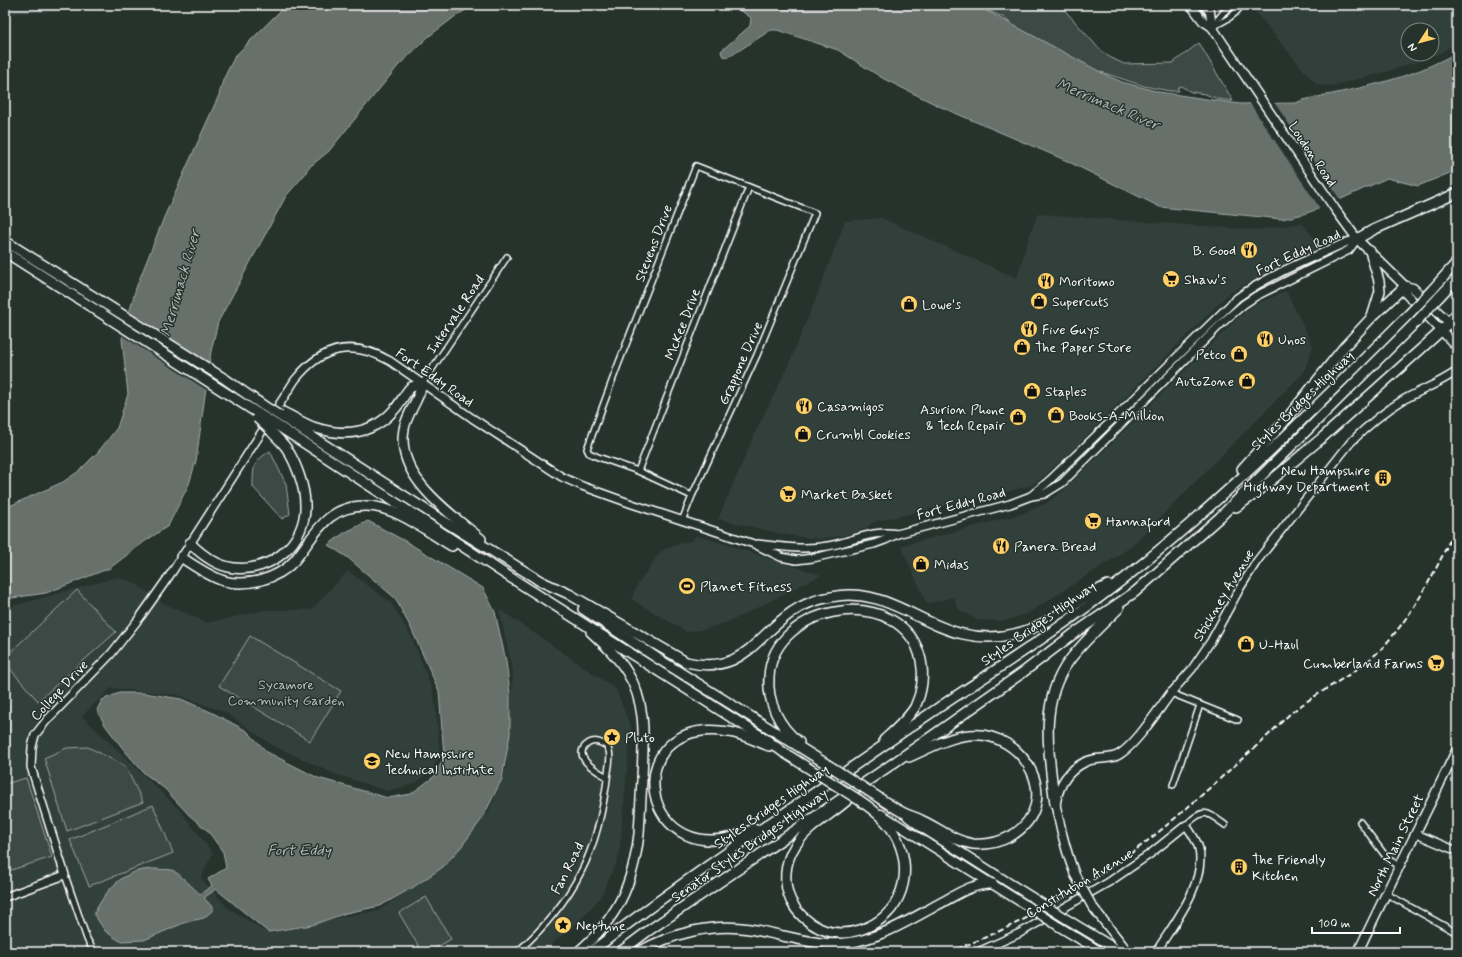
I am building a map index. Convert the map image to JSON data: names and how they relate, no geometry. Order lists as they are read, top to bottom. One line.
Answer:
{"streets":{"highway":["Styles Bridges Highway","Senator Styles Bridges Highway"],"main road":["Loudon Road","North Main Street"],"street":["Stevens Drive","Fort Eddy Road","Intervale Road","McKee Drive","Grappone Drive","Stickney Avenue","College Drive","Fan Road","Constitution Avenue"]},"crossings":[["Loudon Road","Fort Eddy Road"],["Stevens Drive","McKee Drive"],["Stevens Drive","Grappone Drive"],["Fort Eddy Road","Intervale Road"],["Fort Eddy Road","Grappone Drive"],["Fort Eddy Road","College Drive"],["Styles Bridges Highway","Senator Styles Bridges Highway"]],"water":["Merrimack River","Fort Eddy"],"parks":["Sycamore Community Garden"],"places":{"restaurant":["B. Good","Moritomo","Five Guys","Unos","Casamigos","Panera Bread"],"supermarket":["Shaw's","Market Basket","Hannaford","Cumberland Farms"],"shop":["Supercuts","Lowe's","The Paper Store","Petco","AutoZone","Staples","Books-A-Million","Asurion Phone & Tech Repair","Crumbl Cookies","Midas","U-Haul"],"building":["New Hampshire Highway Department","The Friendly Kitchen"],"sports":["Planet Fitness"],"place":["Pluto","Neptune"],"school or university":["New Hampshire Technical Institute"]},"scale_bar":"100 m","north":"bottom left"}
